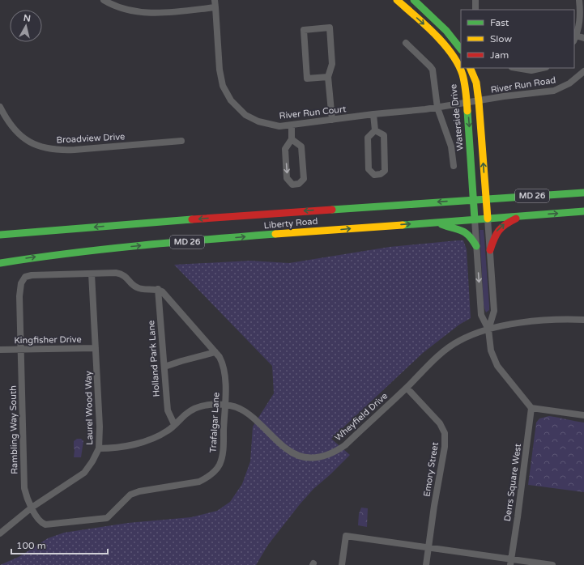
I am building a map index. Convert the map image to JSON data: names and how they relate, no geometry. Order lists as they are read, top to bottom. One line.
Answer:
{"streets":{"main road":["Waterside Drive","MD 26","Liberty Road"],"street":["River Run Road","River Run Court","Broadview Drive","Kingfisher Drive","Holland Park Lane","Laurel Wood Way","Wheyfield Drive","Trafalgar Lane","Rambling Way South","Emory Street","Derrs Square West"]},"crossings":[["River Run Road","River Run Court"],["River Run Road","Waterside Drive"],["River Run Court","Waterside Drive"],["Waterside Drive","Liberty Road"],["Kingfisher Drive","Laurel Wood Way"],["Kingfisher Drive","Rambling Way South"],["Holland Park Lane","Wheyfield Drive"],["Holland Park Lane","Trafalgar Lane"],["Laurel Wood Way","Wheyfield Drive"],["Laurel Wood Way","Trafalgar Lane"],["Laurel Wood Way","Rambling Way South"],["Wheyfield Drive","Trafalgar Lane"],["Wheyfield Drive","Emory Street"],["Trafalgar Lane","Rambling Way South"]],"legend":["Fast","Slow","Jam"],"scale_bar":"100 m","north":"top"}
